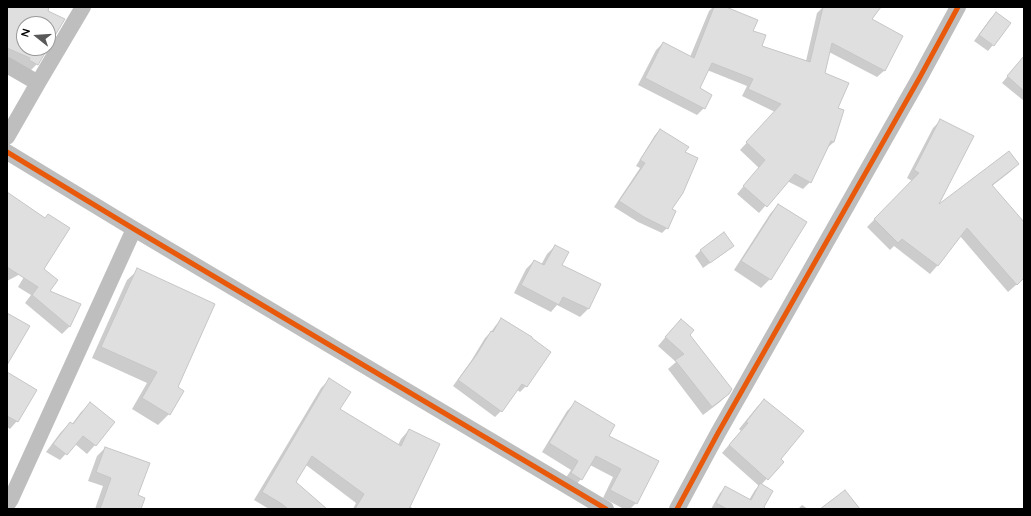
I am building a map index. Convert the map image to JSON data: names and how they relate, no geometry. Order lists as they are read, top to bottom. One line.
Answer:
{"north":"left"}
